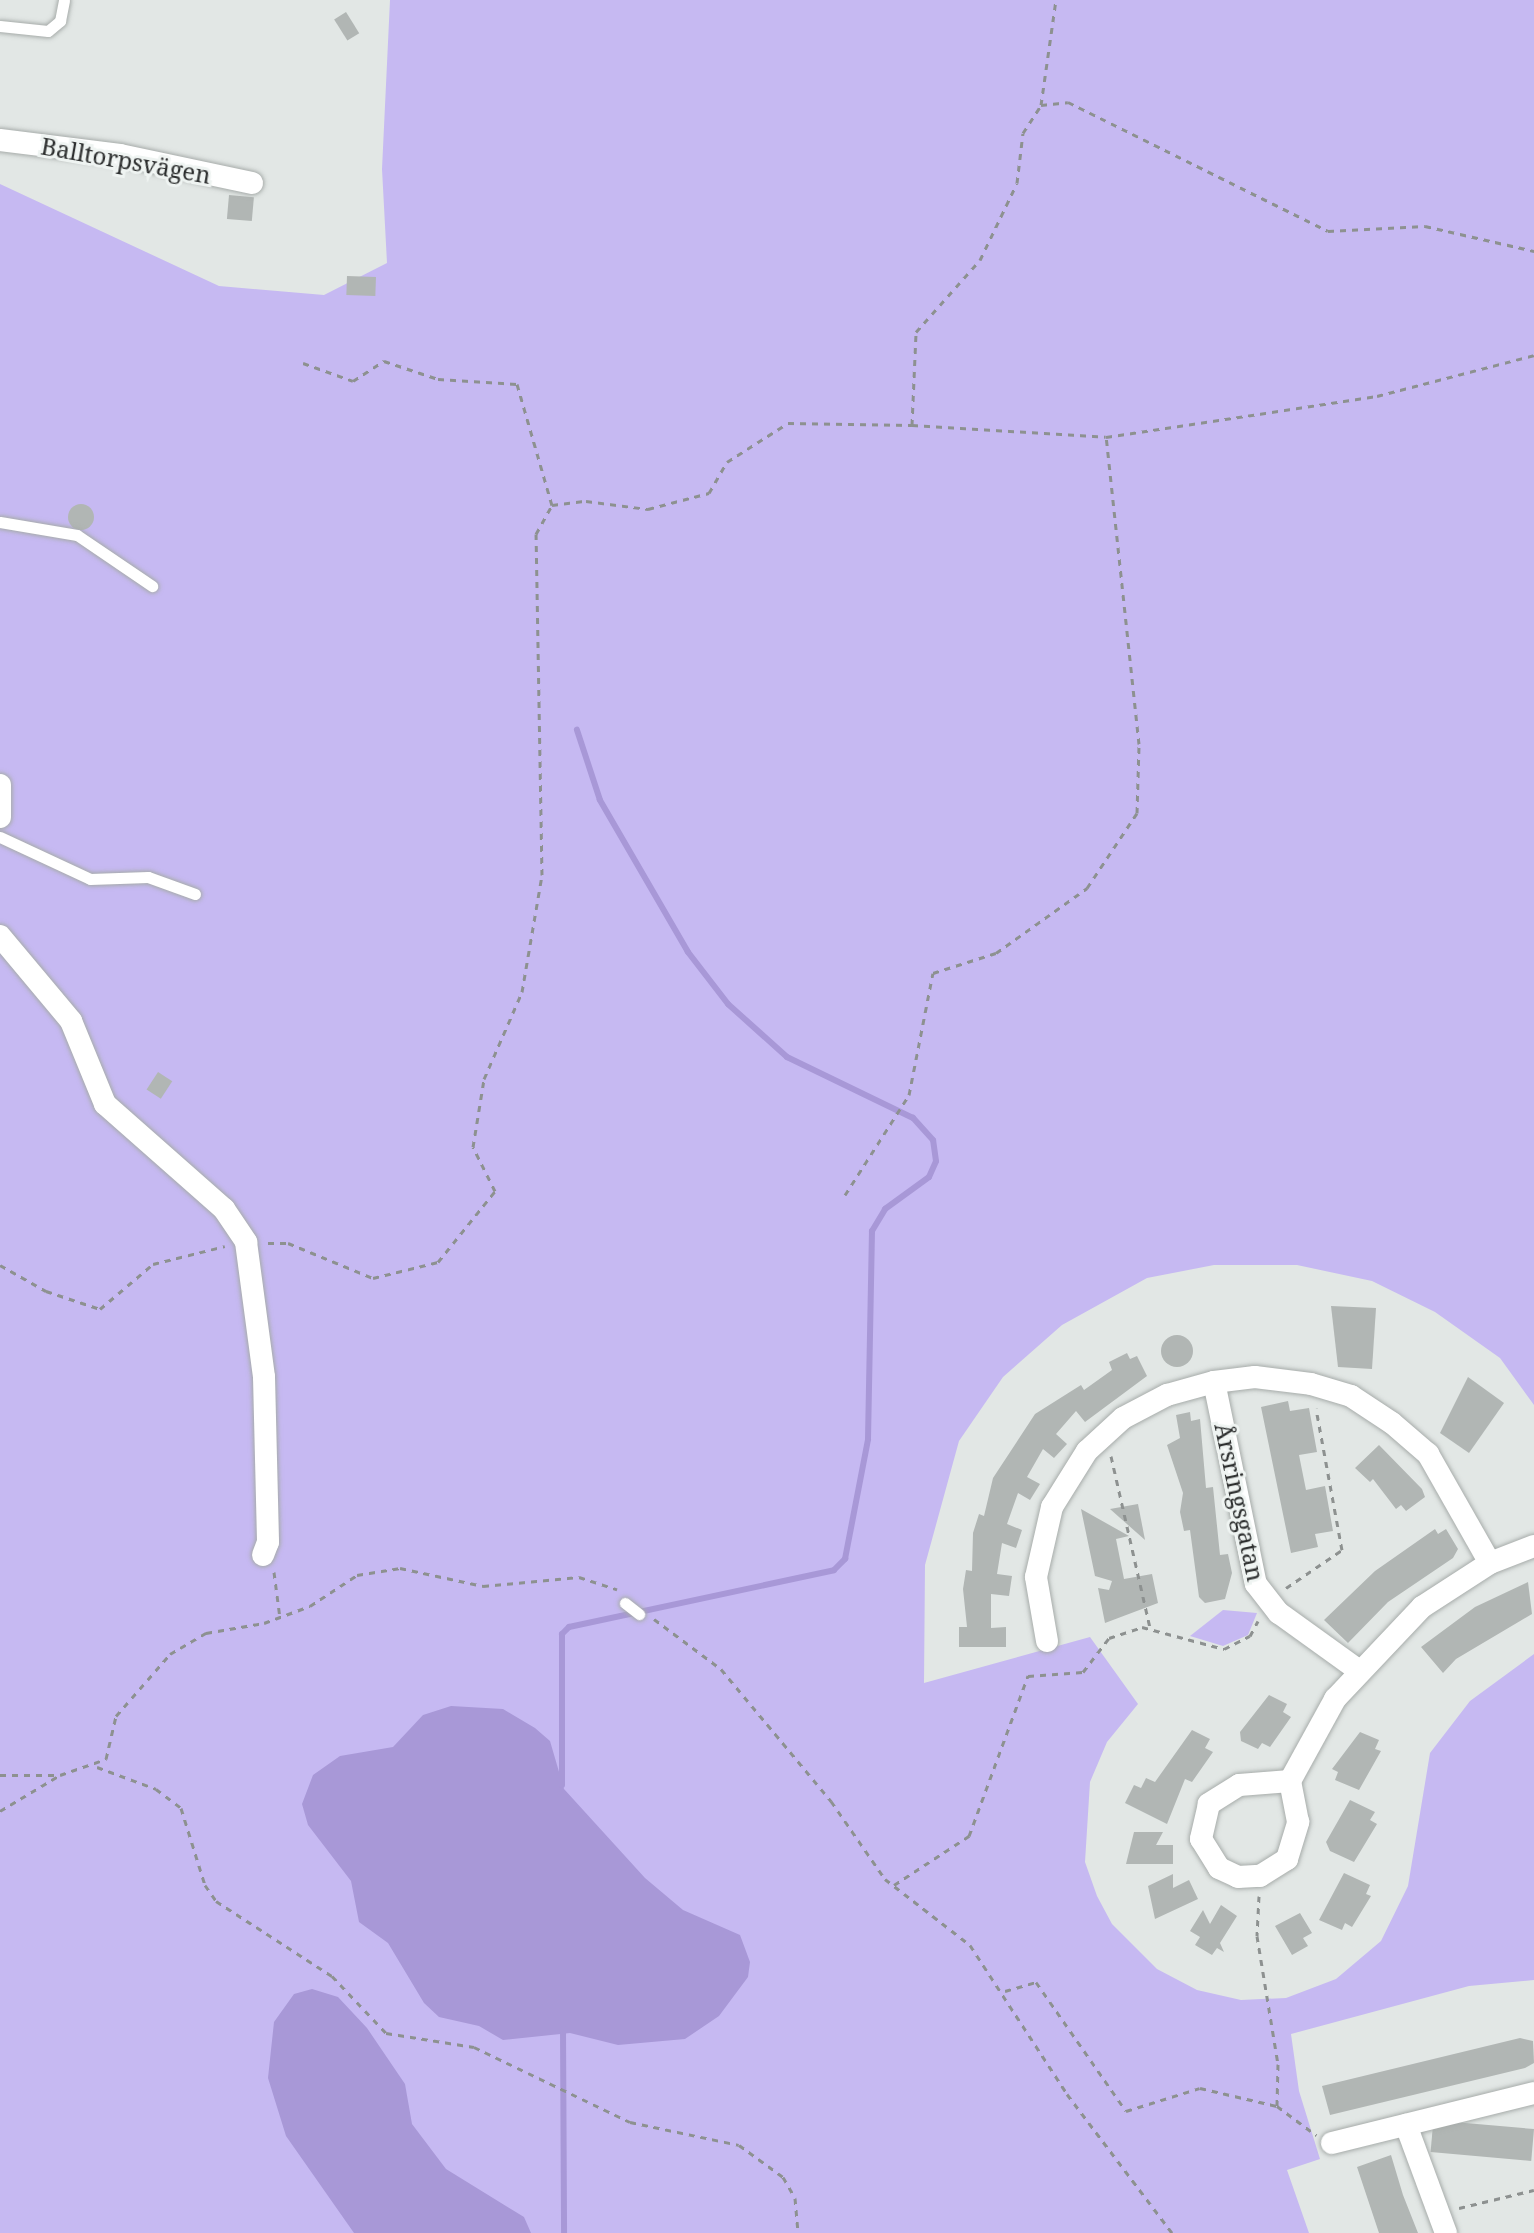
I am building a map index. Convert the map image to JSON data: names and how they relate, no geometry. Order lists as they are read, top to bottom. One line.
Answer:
{"streets":{"street":["Balltorpsvägen","Årsringsgatan"]}}
